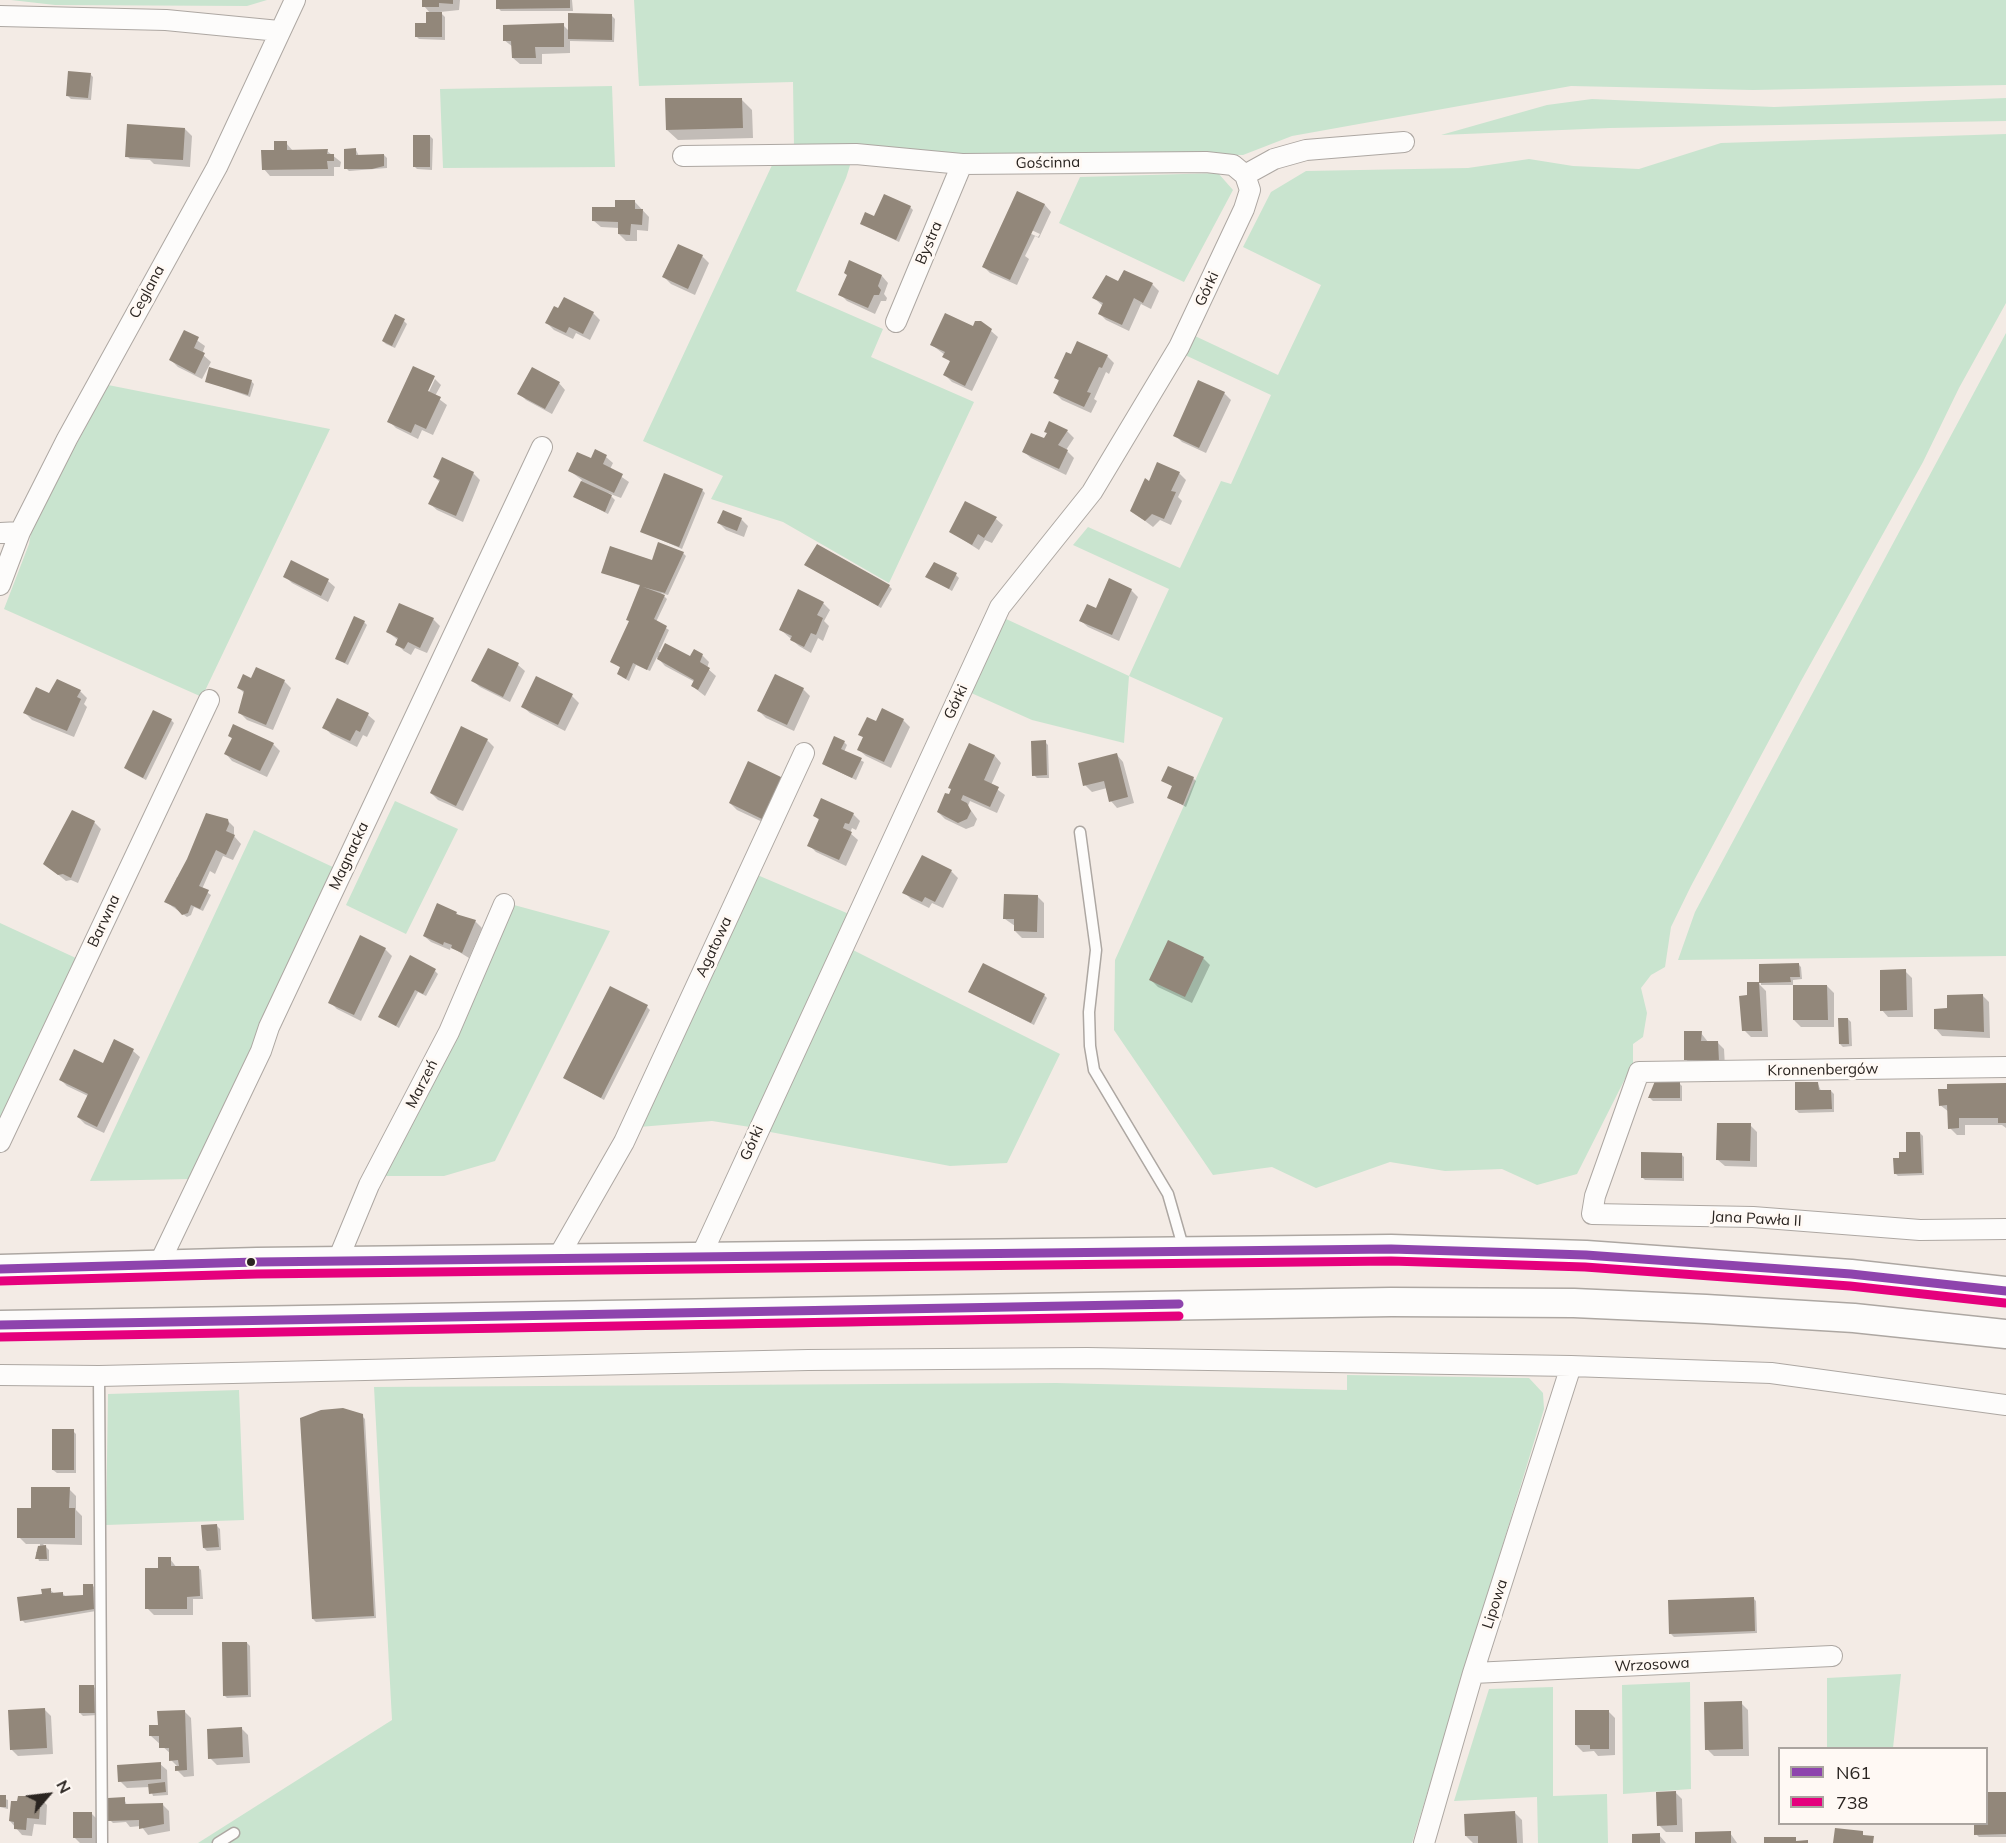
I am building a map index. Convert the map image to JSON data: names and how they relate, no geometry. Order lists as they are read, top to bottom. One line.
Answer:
{"streets":{"street":["Gościnna","Bystra","Górki","Ceglana","Magnacka","Barwna","Agatowa","Kronnenbergów","Marzeń","Jana Pawła II","Lipowa","Wrzosowa"]},"crossings":[["Gościnna","Bystra"],["Gościnna","Górki"],["Kronnenbergów","Jana Pawła II"],["Lipowa","Wrzosowa"]],"lines":["transit line N61","transit line 738"],"legend":["N61","738"],"north":"top right"}
